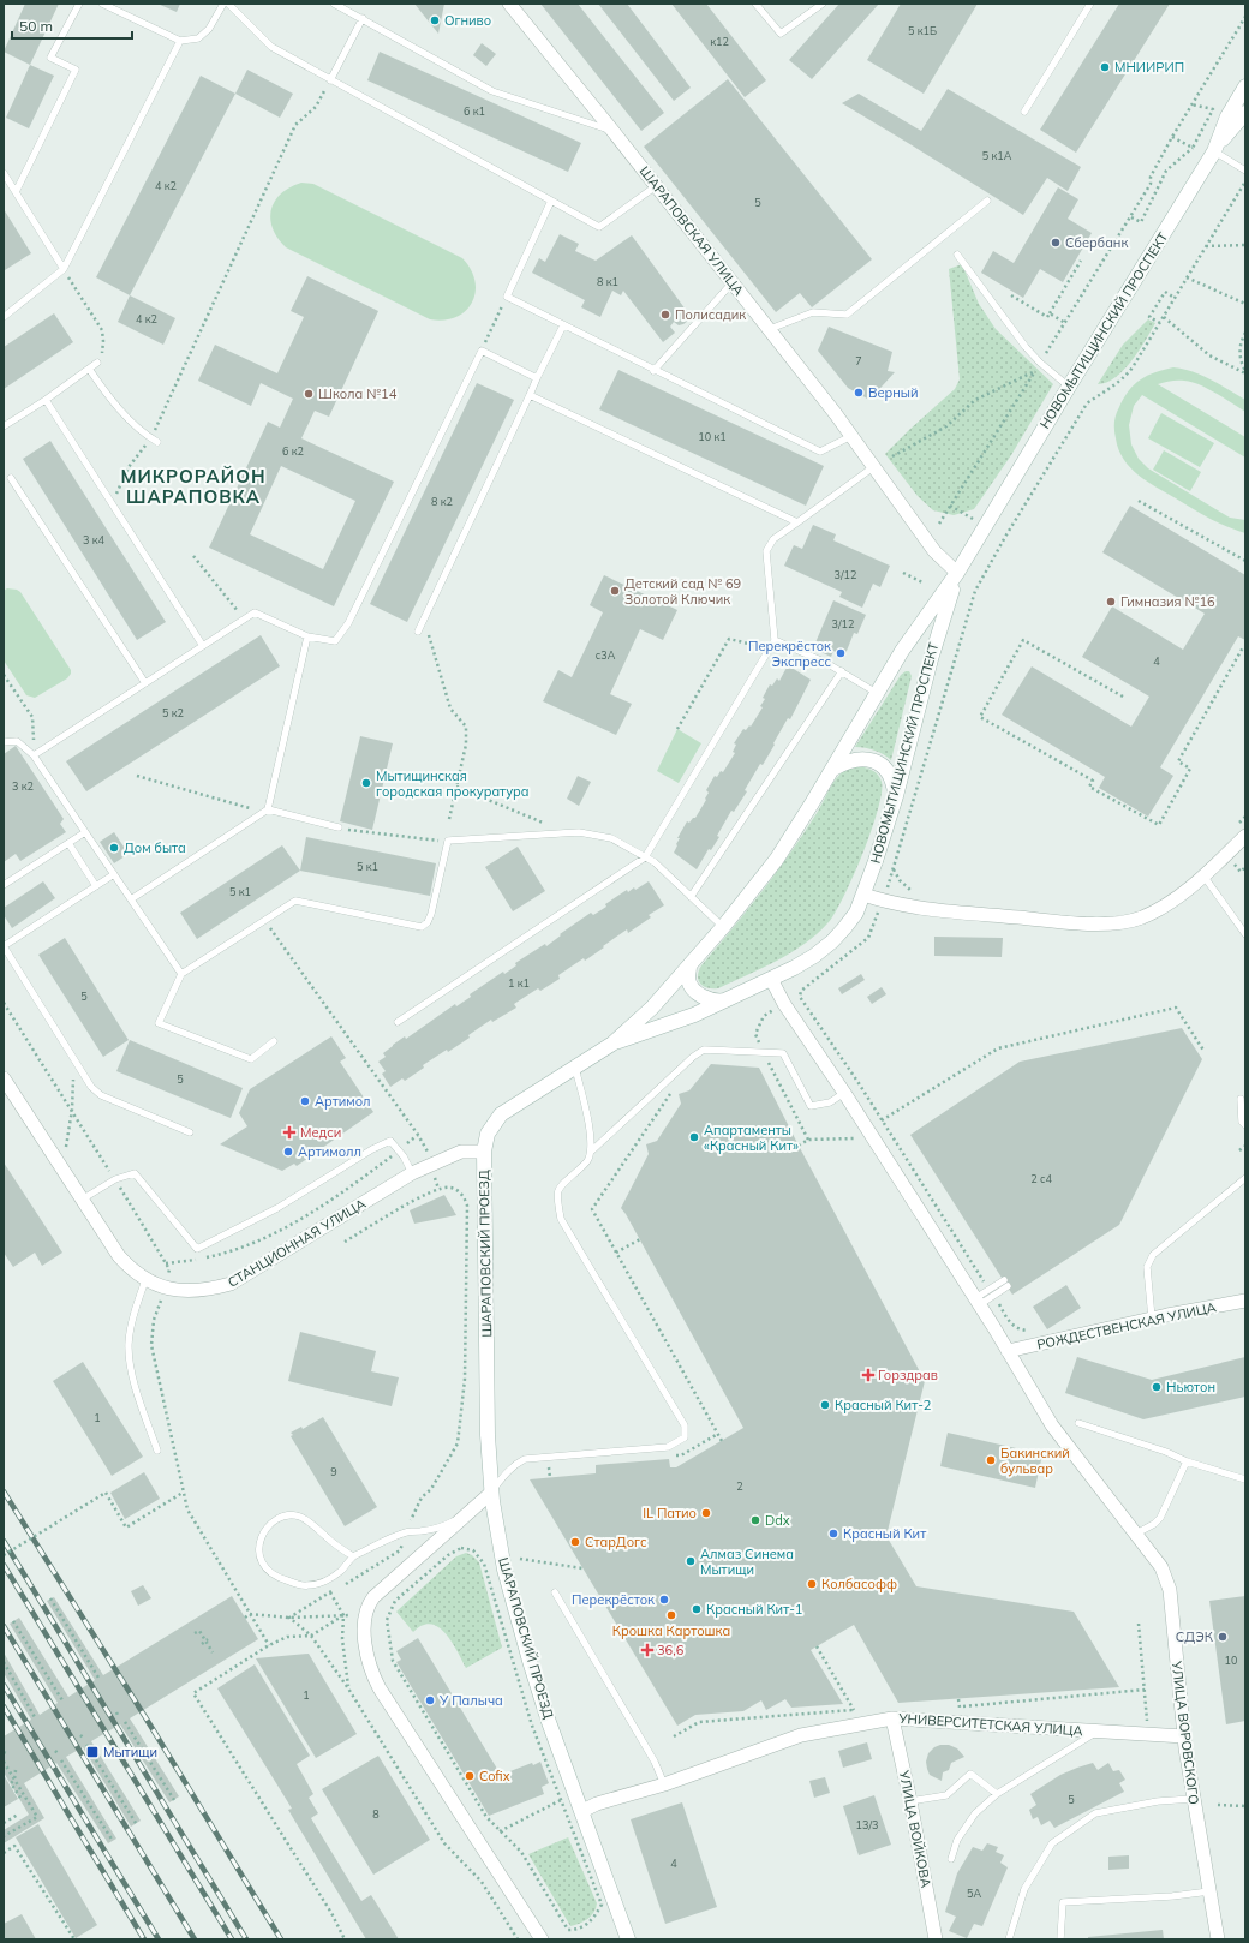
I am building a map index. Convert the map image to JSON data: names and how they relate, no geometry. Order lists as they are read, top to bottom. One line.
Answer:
{"streets":{"main road":["НОВОМЫТИЩИНСКИЙ ПРОСПЕКТ","ШАРАПОВСКИЙ ПРОЕЗД"],"street":["ШАРАПОВСКАЯ УЛИЦА","СТАНЦИОННАЯ УЛИЦА","РОЖДЕСТВЕНСКАЯ УЛИЦА","УНИВЕРСИТЕТСКАЯ УЛИЦА","УЛИЦА ВОРОВСКОГО","УЛИЦА ВОЙКОВА"]},"crossings":[["ШАРАПОВСКАЯ УЛИЦА","НОВОМЫТИЩИНСКИЙ ПРОСПЕКТ"],["НОВОМЫТИЩИНСКИЙ ПРОСПЕКТ","СТАНЦИОННАЯ УЛИЦА"],["НОВОМЫТИЩИНСКИЙ ПРОСПЕКТ","ШАРАПОВСКИЙ ПРОЕЗД"],["НОВОМЫТИЩИНСКИЙ ПРОСПЕКТ","УЛИЦА ВОРОВСКОГО"],["СТАНЦИОННАЯ УЛИЦА","ШАРАПОВСКИЙ ПРОЕЗД"],["ШАРАПОВСКИЙ ПРОЕЗД","УНИВЕРСИТЕТСКАЯ УЛИЦА"],["РОЖДЕСТВЕНСКАЯ УЛИЦА","УЛИЦА ВОРОВСКОГО"],["УНИВЕРСИТЕТСКАЯ УЛИЦА","УЛИЦА ВОРОВСКОГО"],["УНИВЕРСИТЕТСКАЯ УЛИЦА","УЛИЦА ВОЙКОВА"]],"districts":["МИКРОРАЙОН ШАРАПОВКА"],"places":{"other":["Огниво","МНИИРИП","Сбербанк","Полисадик","Верный","Школа №14","Детский сад № 69 Золотой Ключик","Гимназия №16","Перекрёсток Экспресс","Мытищинская городская прокуратура","Дом быта","Артимол","Апартаменты «Красный Кит»","Артимолл","Ньютон","Красный Кит-2","Бакинский бульвар","IL Патио","Ddx","Красный Кит","СтарДогс","Алмаз Синема Мытищи","Колбасофф","Перекрёсток","Красный Кит-1","Крошка Картошка","СДЭК","У Палыча","Cofix"],"health":["Медси","Горздрав","36,6"],"transit":["Мытищи"]},"house_numbers":["5 к1Б","к12","6 к1","5 к1А","4 к2","5","8 к1","4 к2","7","10 к1","6 к2","8 к2","3 к4","3/12","3/12","с3А","4","5 к2","3 к2","5 к1","5 к1","1 к1","5","5","2 с4","1","9","2","10","1","5","8","13/3","4","5А"],"scale_bar":"50 m"}
